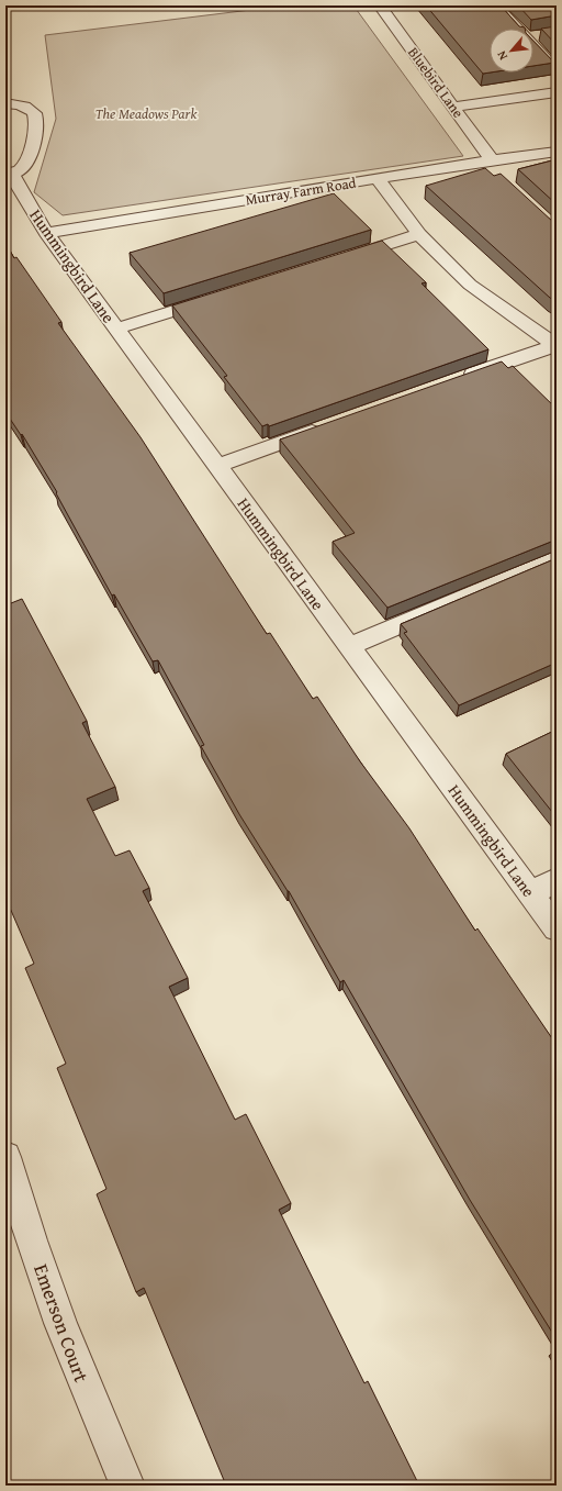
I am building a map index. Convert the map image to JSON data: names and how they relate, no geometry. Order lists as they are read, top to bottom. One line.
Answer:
{"streets":{"street":["Bluebird Lane","Murray Farm Road","Hummingbird Lane","Emerson Court"]},"crossings":[["Bluebird Lane","Murray Farm Road"],["Murray Farm Road","Hummingbird Lane"]],"parks":["The Meadows Park"],"north":"bottom left"}
